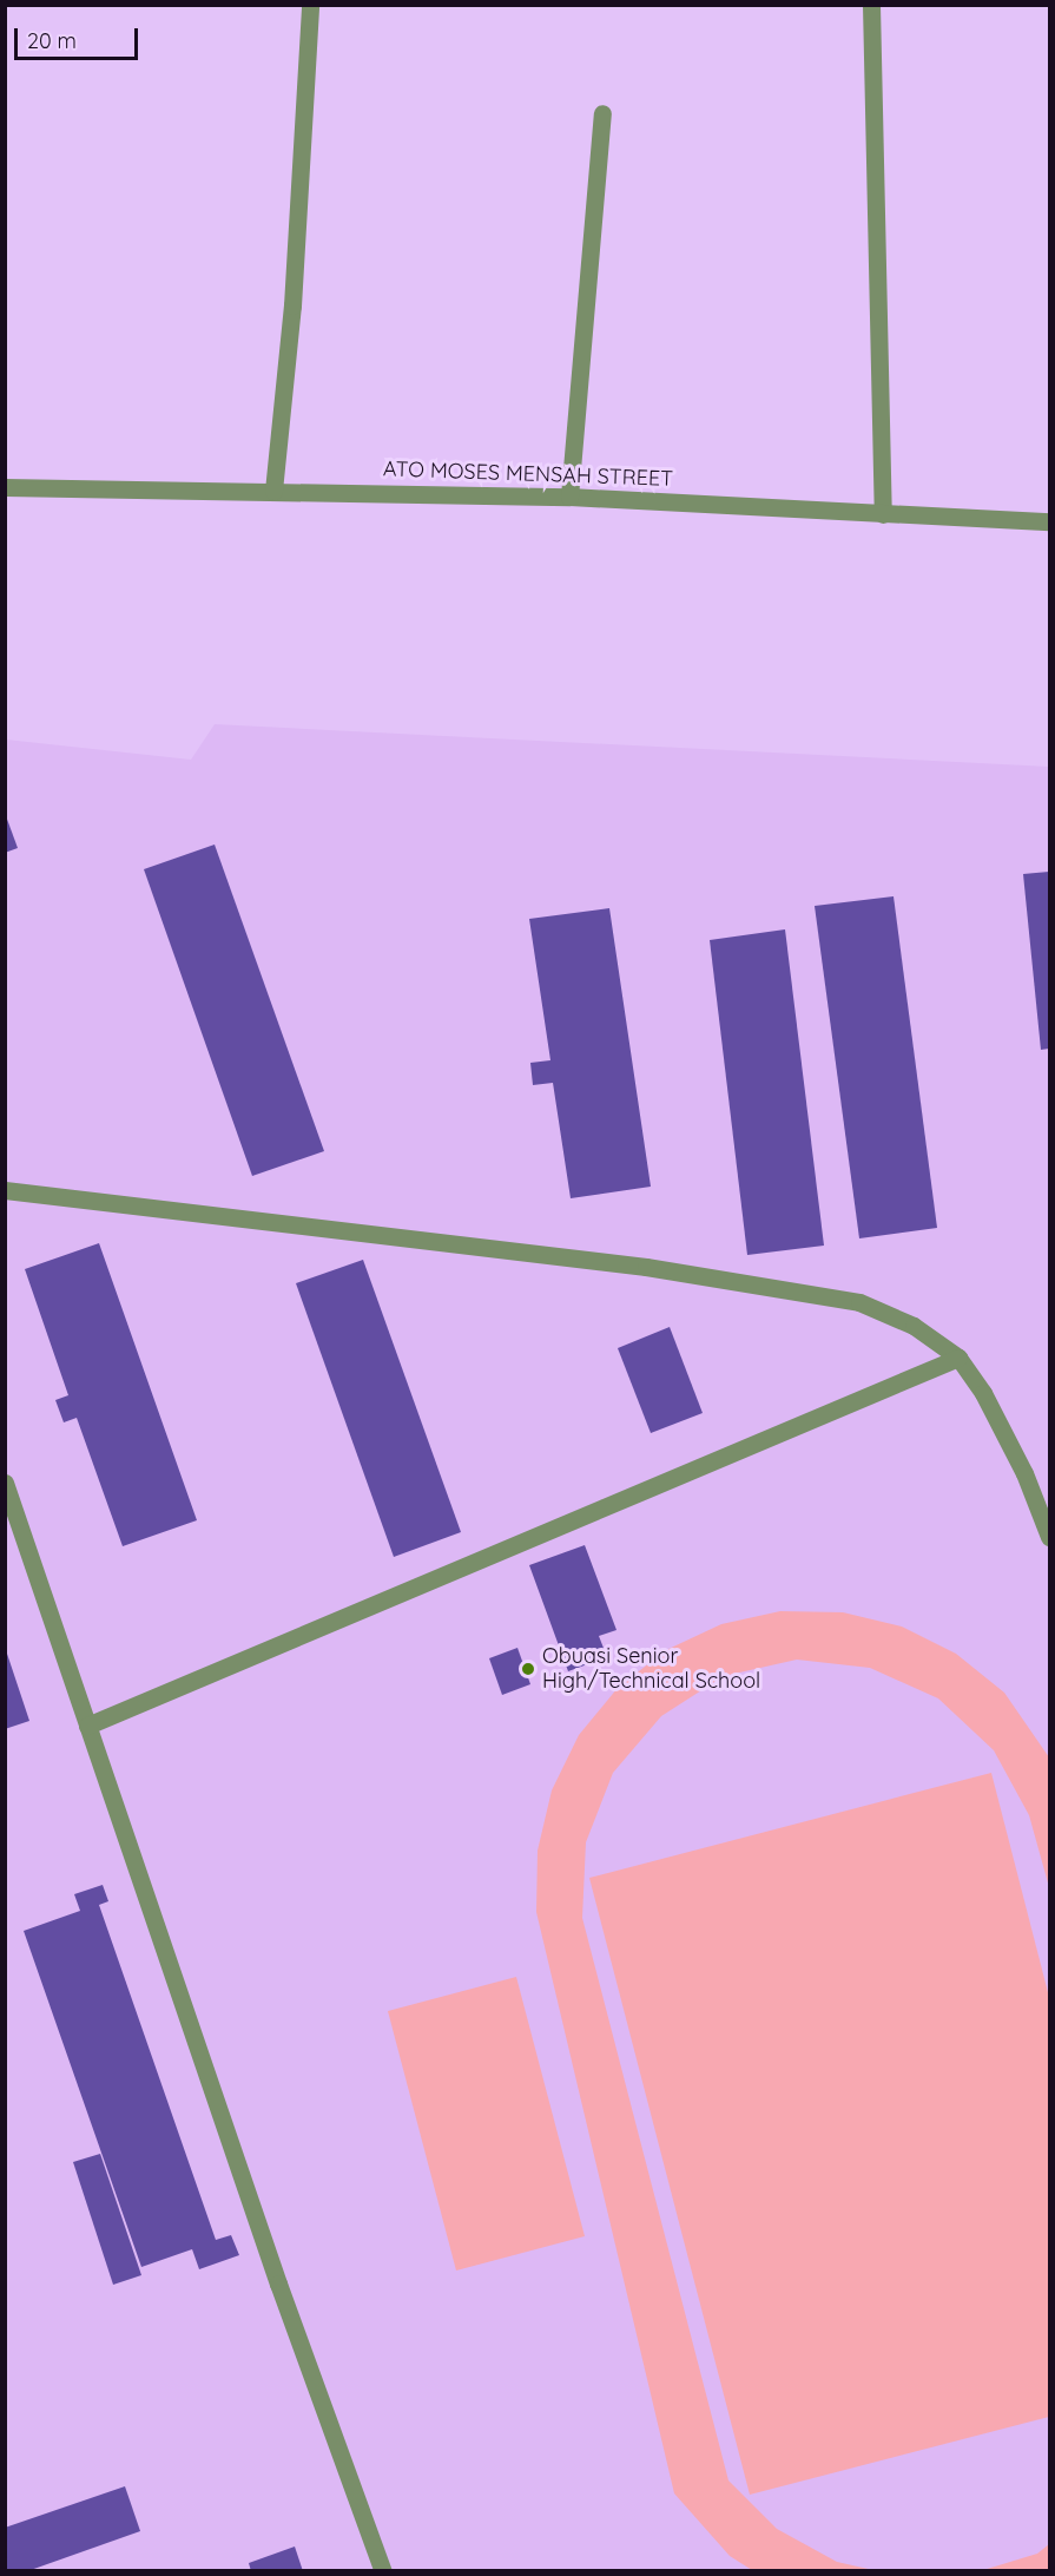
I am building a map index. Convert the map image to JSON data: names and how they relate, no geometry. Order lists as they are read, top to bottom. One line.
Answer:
{"streets":{"street":["ATO MOSES MENSAH STREET"]},"places":["Obuasi Senior High/Technical School"],"scale_bar":"20 m"}
